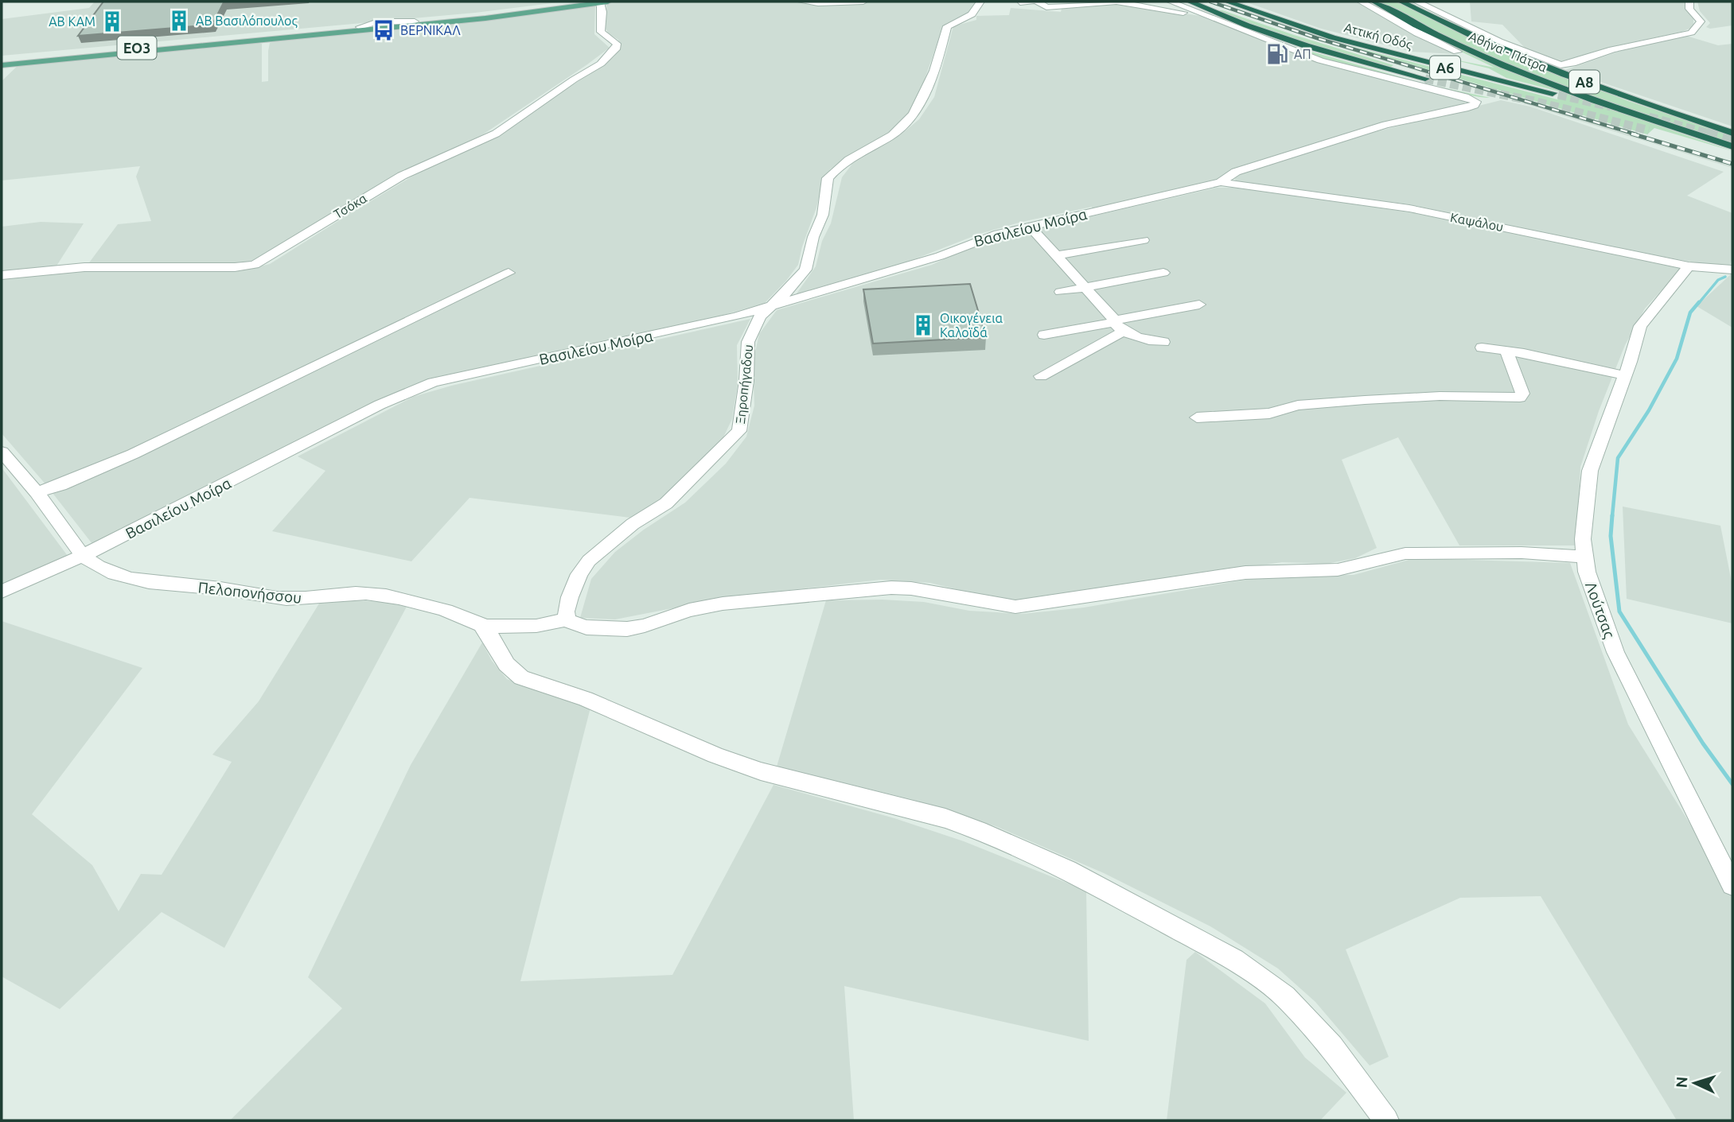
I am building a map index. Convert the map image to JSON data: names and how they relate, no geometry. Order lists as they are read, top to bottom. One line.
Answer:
{"streets":{"highway":["Αττική Οδός","Αθήνα - Πάτρα","Α6","Α8"],"main road":["ΕΟ3"],"street":["Τσόκα","Καψάλου","Βασιλείου Μοίρα","Ξηροπήγαδου","Πελοπονήσσου","Λούτσας"]},"crossings":[["ΕΟ3","Τσόκα"],["Καψάλου","Βασιλείου Μοίρα"],["Καψάλου","Λούτσας"],["Βασιλείου Μοίρα","Ξηροπήγαδου"],["Βασιλείου Μοίρα","Πελοπονήσσου"]],"places":{"building":["ΑΒ Βασιλόπουλος","ΑΒ ΚΑΜ","Οικογένεια Καλοϊδά"],"bus stop":["ΒΕΡΝΙΚΑΛ"],"fuel station":["ΑΠ"]},"north":"left"}
